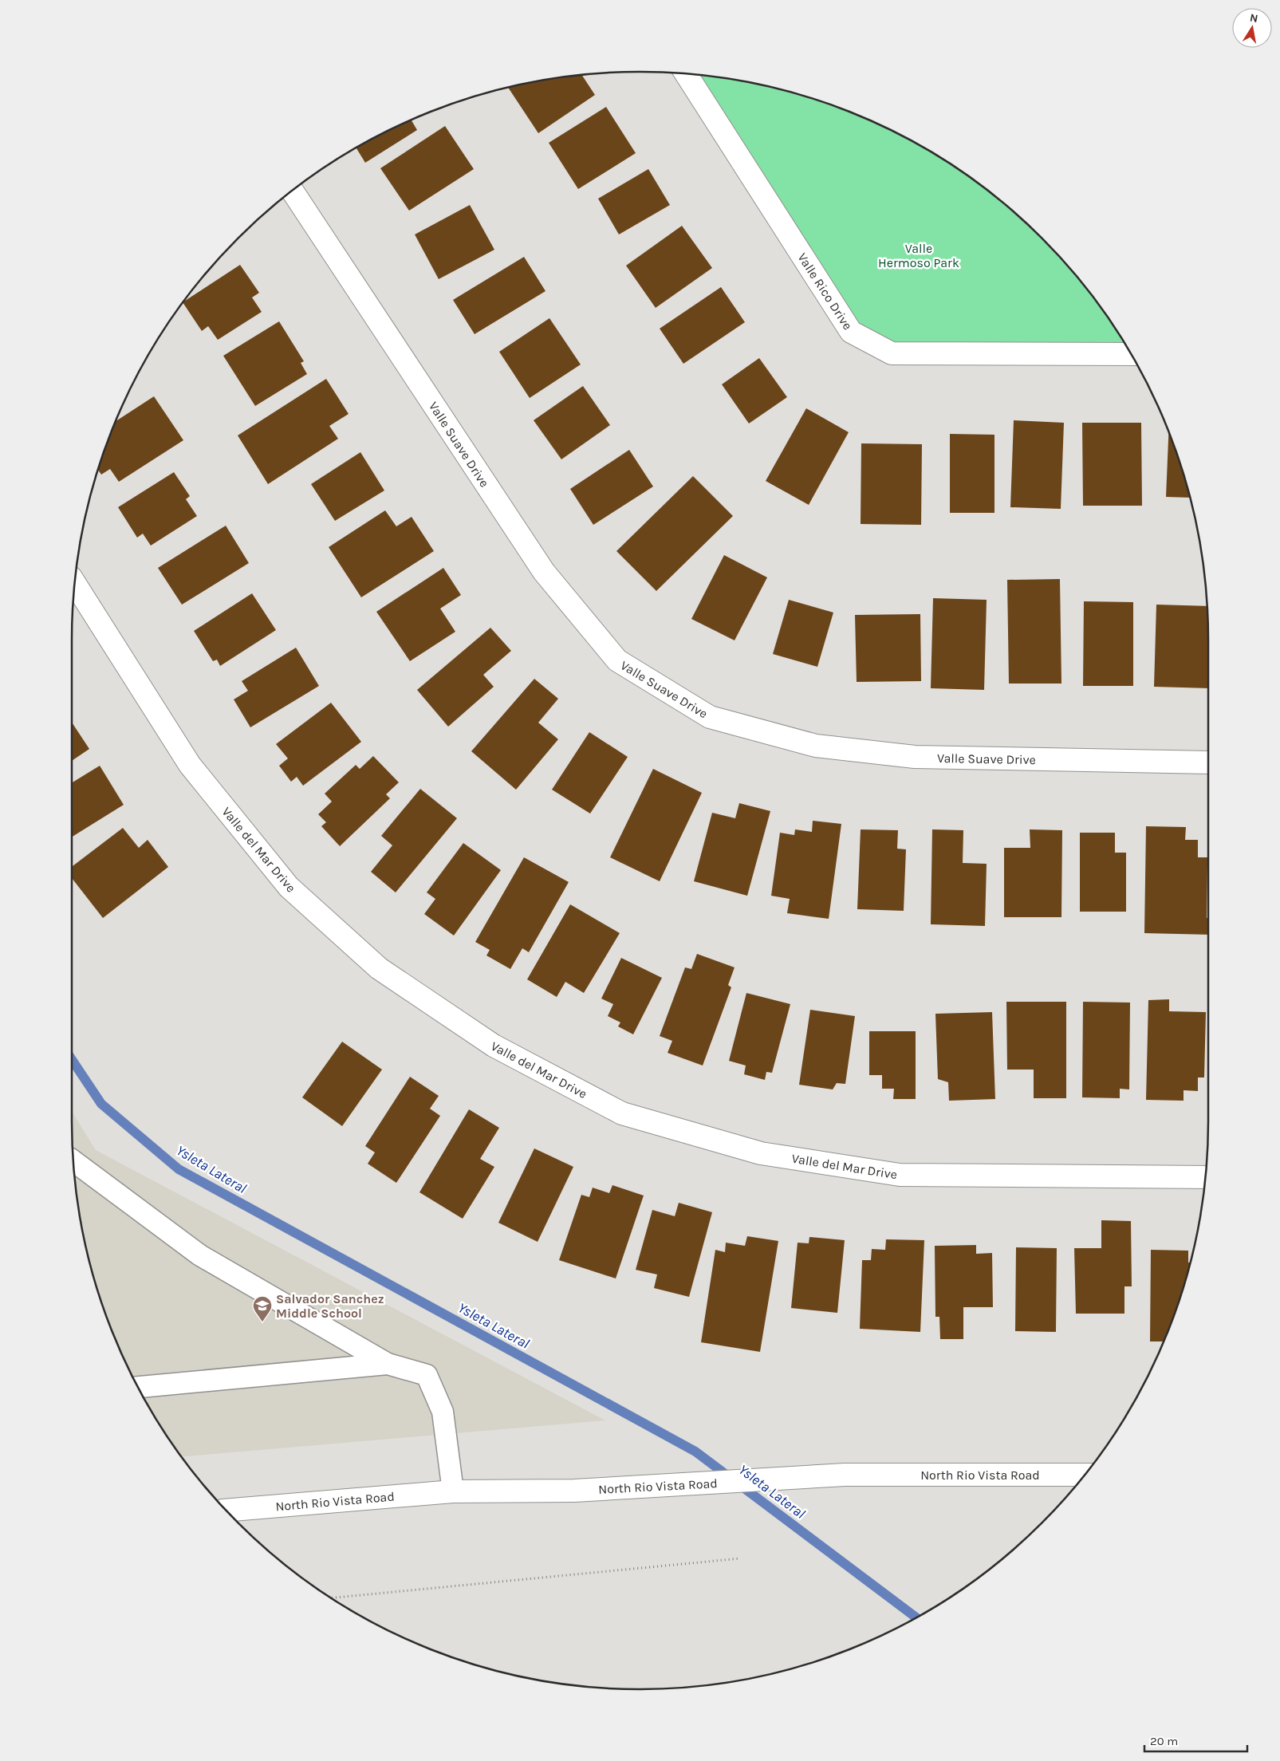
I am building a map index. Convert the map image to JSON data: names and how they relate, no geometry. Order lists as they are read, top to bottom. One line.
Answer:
{"streets":{"street":["Valle Rico Drive","Valle Suave Drive","Valle del Mar Drive","North Rio Vista Road"]},"water":["Ysleta Lateral"],"parks":["Valle Hermoso Park"],"places":{"school or university":["Salvador Sanchez Middle School"]},"scale_bar":"20 m","north":"top"}
